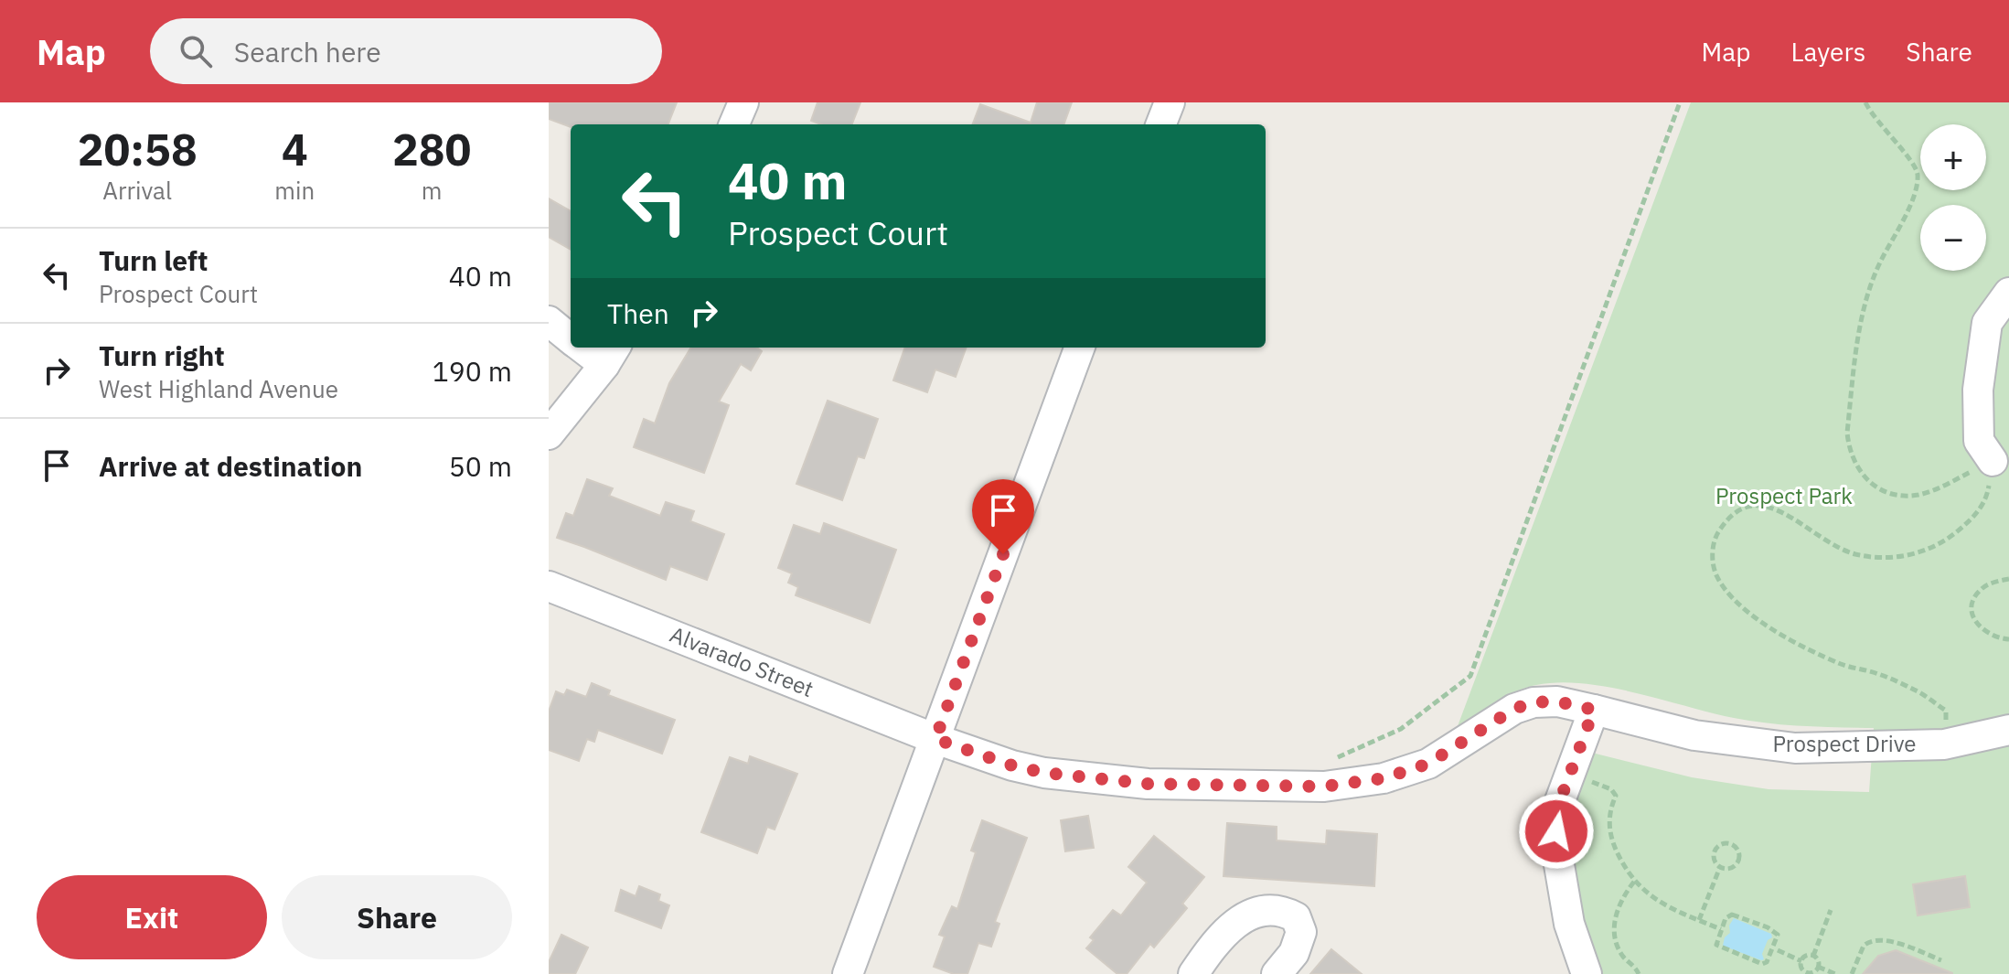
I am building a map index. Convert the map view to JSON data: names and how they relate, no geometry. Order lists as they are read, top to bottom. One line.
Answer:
{"streets":{"street":["Alvarado Street","Prospect Drive"]},"crossings":[["Alvarado Street","Prospect Drive"]],"parks":["Prospect Park"],"page":{"header":"Map","search":"Search here","nav":["Map","Layers","Share"],"eta":["20:58","Arrival","4","min","280","m"],"map_buttons":["+","−"],"turn":["40 m","Prospect Court"],"list":[{"name":"Turn left","note":"Prospect Court","value":"40 m"},{"name":"Turn right","note":"West Highland Avenue","value":"190 m"},{"name":"Arrive at destination","value":"50 m"}],"then":"Then","buttons":["Exit","Share"]}}
